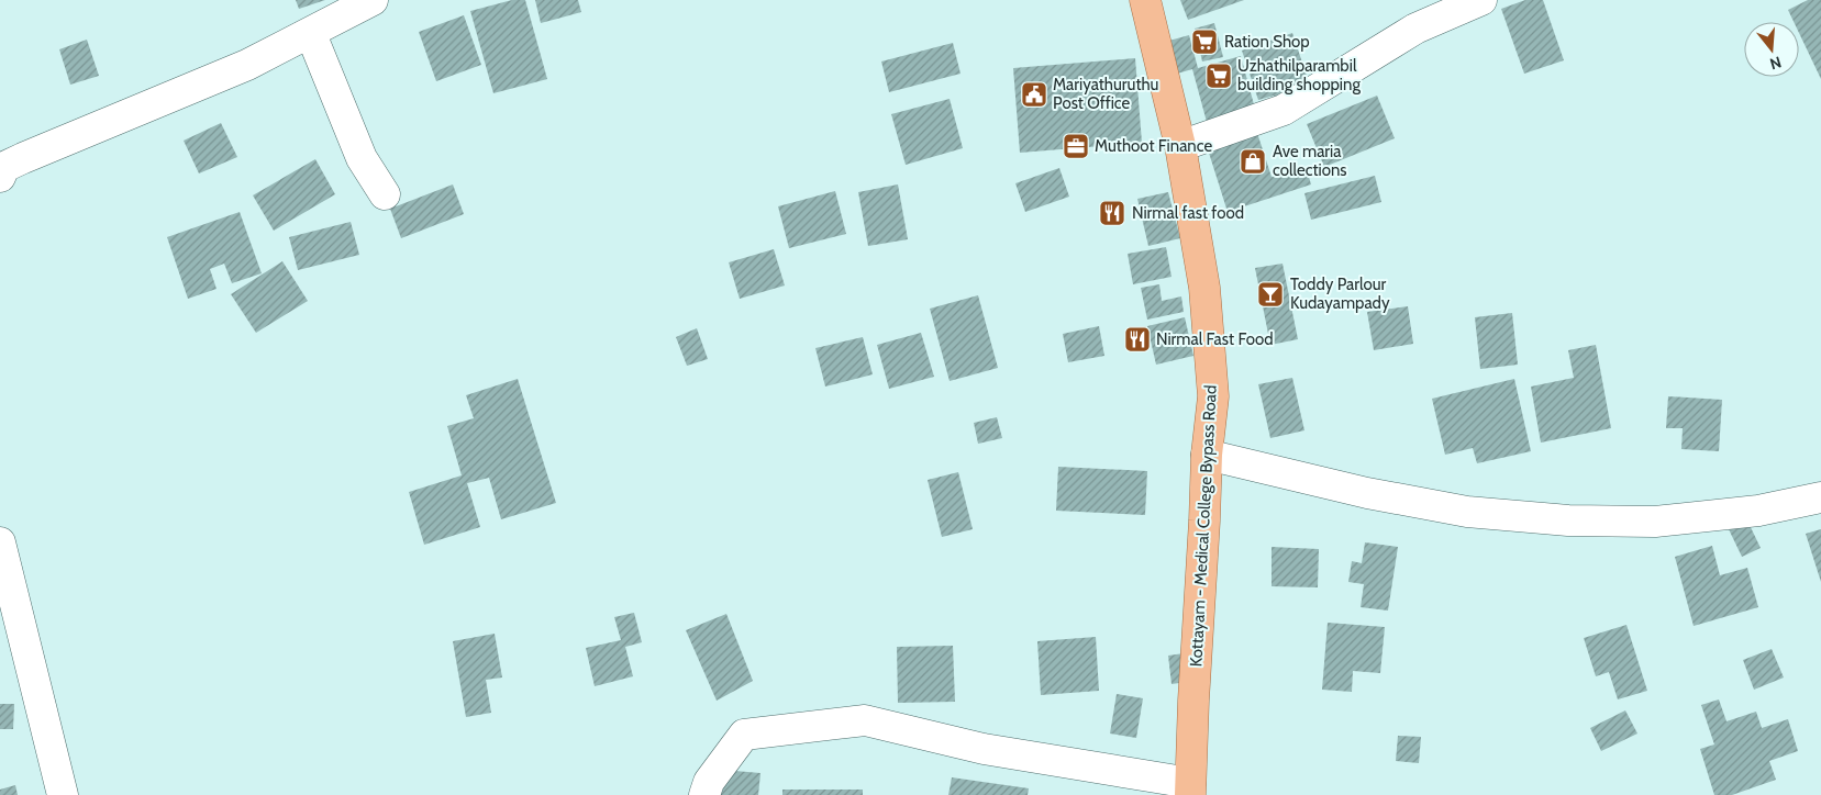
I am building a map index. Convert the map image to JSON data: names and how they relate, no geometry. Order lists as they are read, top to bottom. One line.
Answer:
{"streets":{"main road":["Kottayam - Medical College Bypass Road"]},"places":{"supermarket":["Ration Shop","Uzhathilparambil building shopping"],"public building":["Mariyathuruthu Post Office"],"office":["Muthoot Finance"],"shop":["Ave maria collections"],"restaurant":["Nirmal fast food","Nirmal Fast Food"],"bar":["Toddy Parlour Kudayampady"]},"north":"bottom"}
